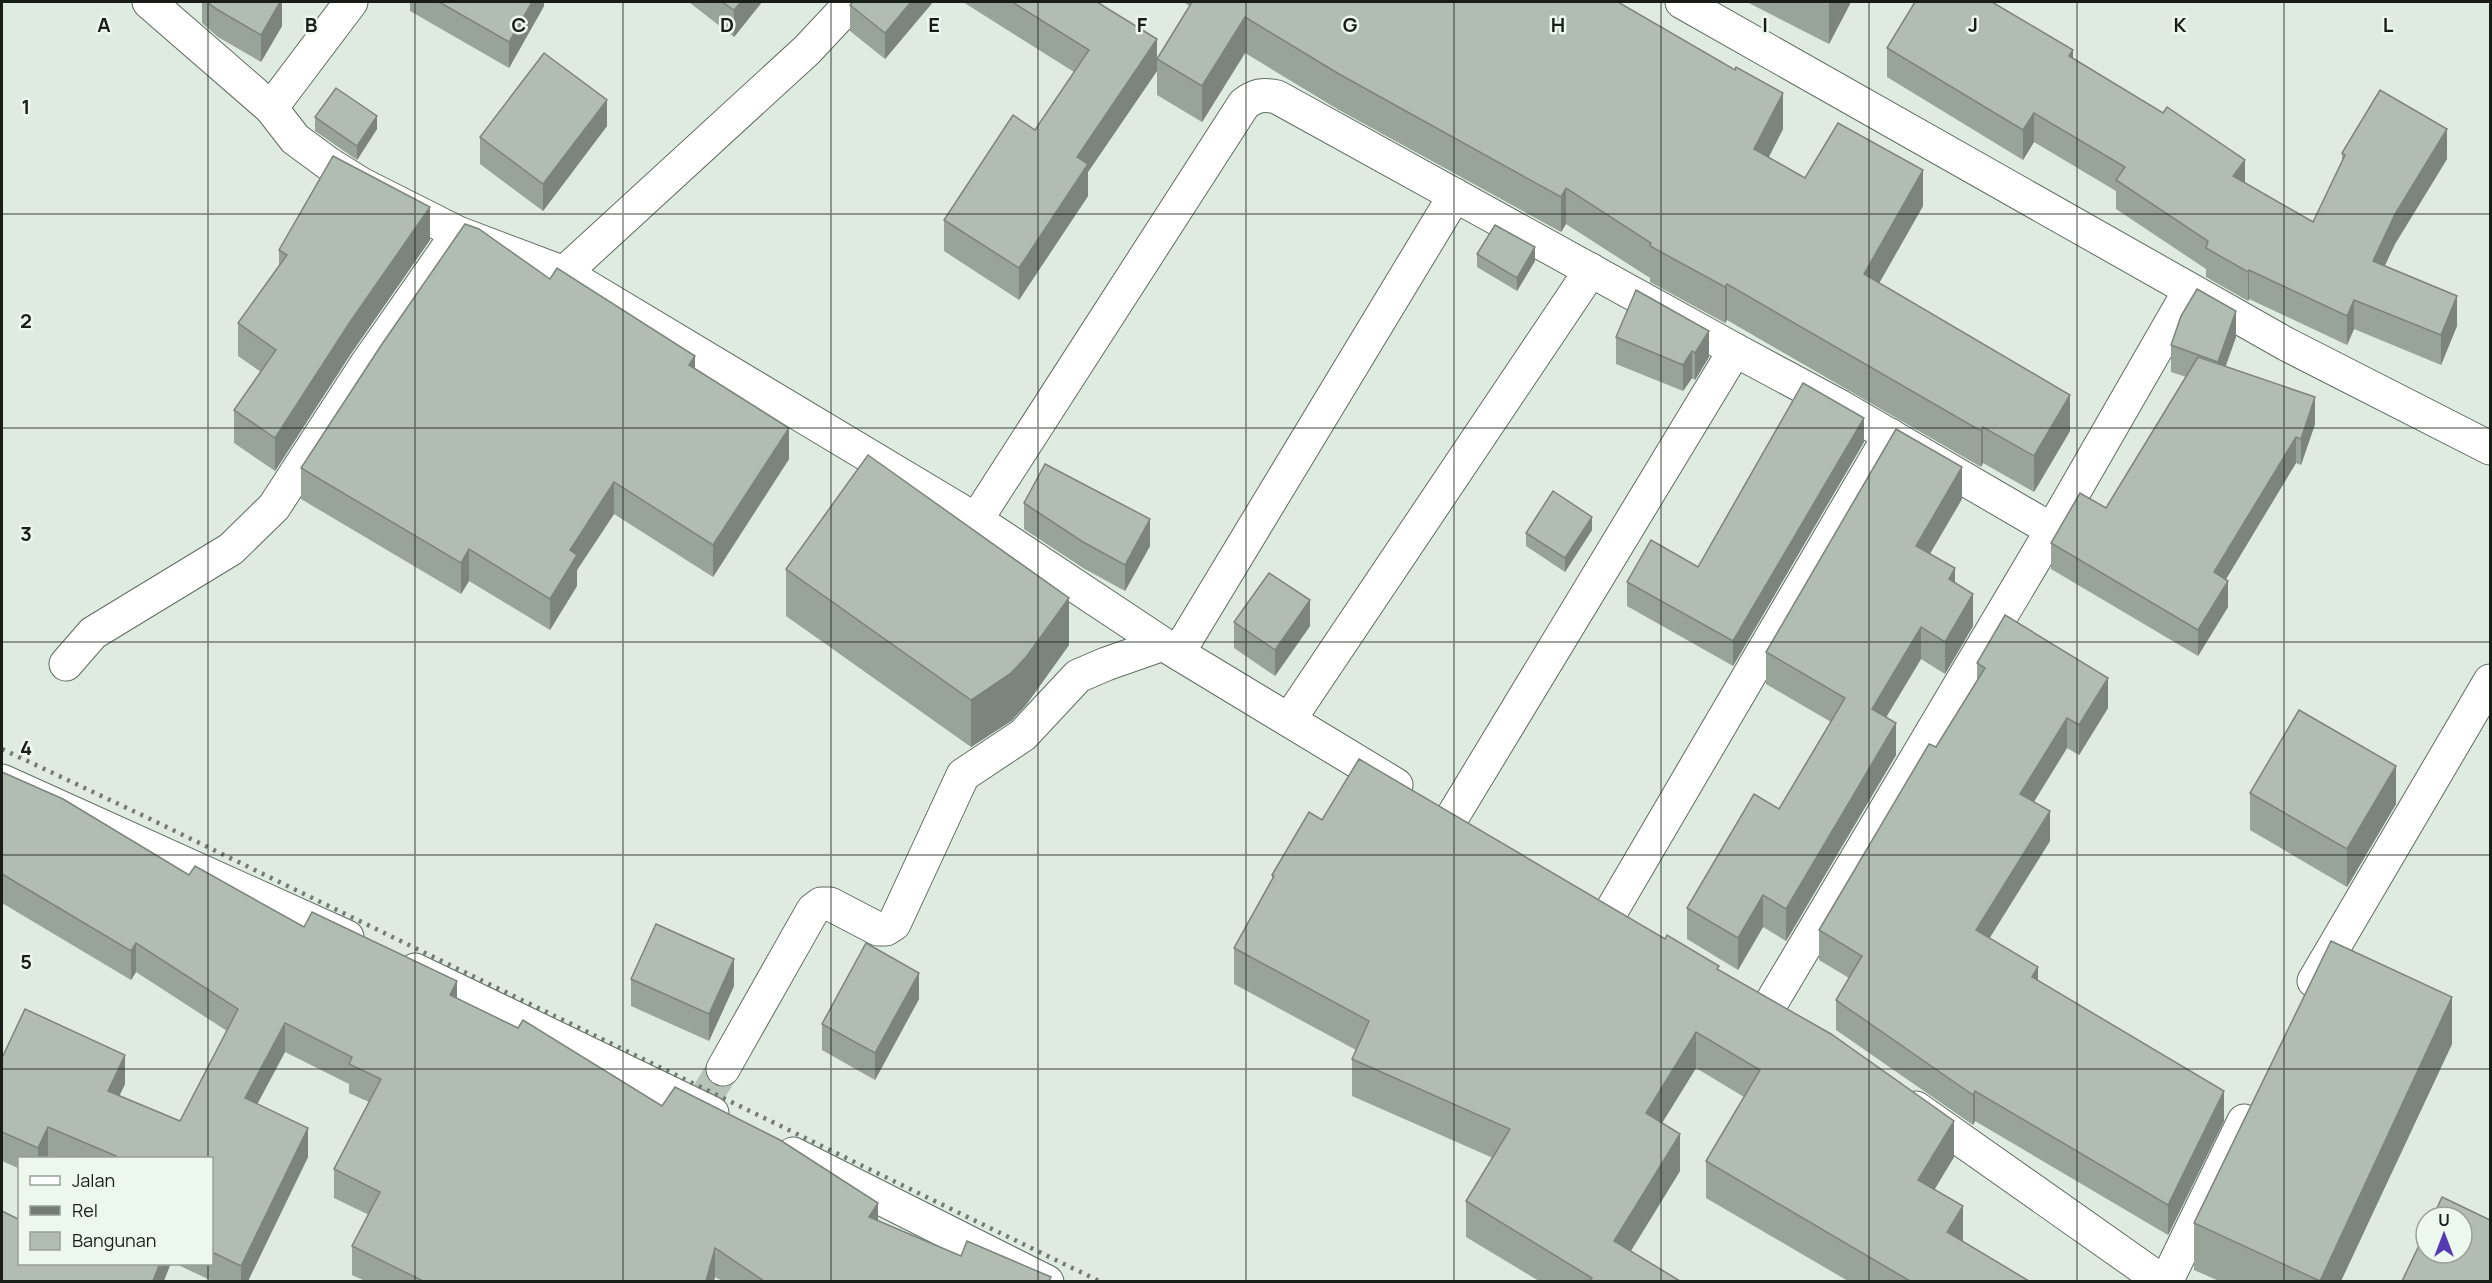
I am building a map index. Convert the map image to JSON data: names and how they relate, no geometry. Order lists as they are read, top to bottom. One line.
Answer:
{"legend":["Jalan","Rel","Bangunan"],"north":"top","grid":{"columns":["A","B","C","D","E","F","G","H","I","J","K","L"],"rows":["1","2","3","4","5"]}}
